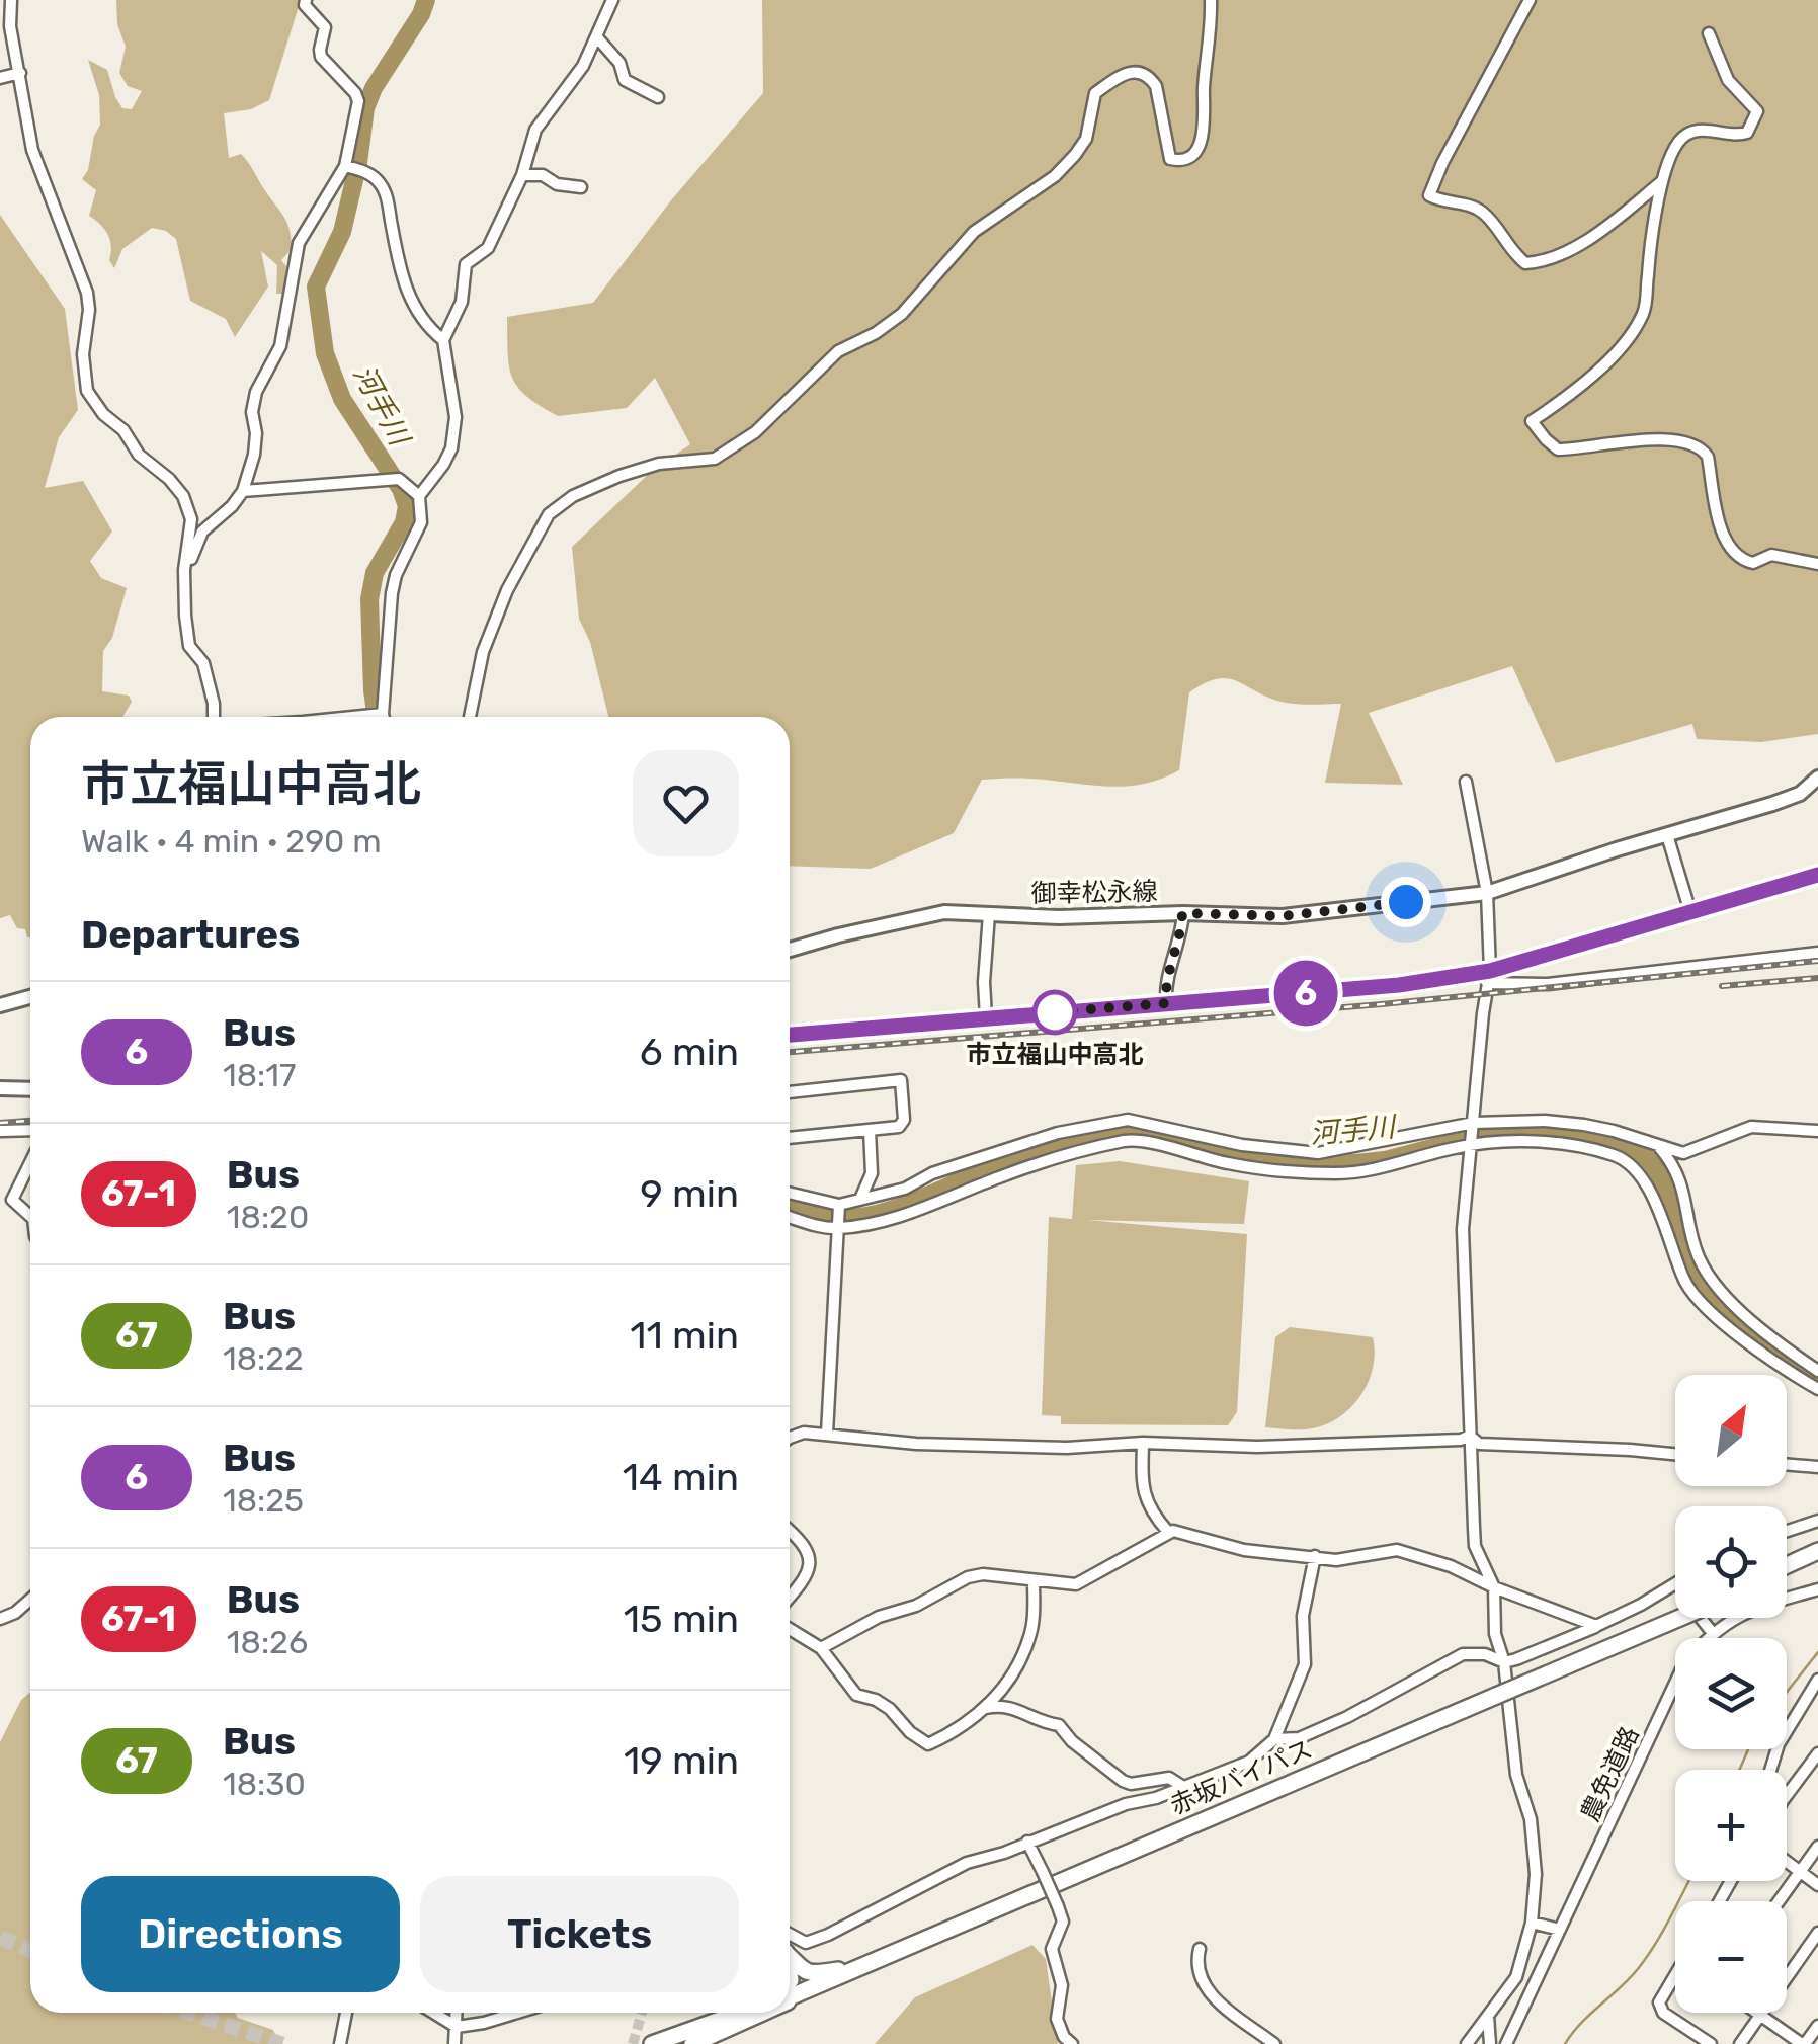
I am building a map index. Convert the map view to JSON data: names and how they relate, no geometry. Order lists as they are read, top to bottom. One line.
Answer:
{"streets":{"highway":["赤坂バイパス"],"main road":["御幸松永線"],"street":["農免道路"]},"water":["河手川"],"places":["市立福山中高北"],"lines":["bus line 6"],"north":"top right","page":{"on_map":"6","heading":[["市立福山中高北","Walk · 4 min · 290 m"],"Departures"],"list":[{"mark":"6","name":"Bus","note":"18:17","value":"6 min"},{"mark":"67-1","name":"Bus","note":"18:20","value":"9 min"},{"mark":"67","name":"Bus","note":"18:22","value":"11 min"},{"mark":"6","name":"Bus","note":"18:25","value":"14 min"},{"mark":"67-1","name":"Bus","note":"18:26","value":"15 min"},{"mark":"67","name":"Bus","note":"18:30","value":"19 min"}],"map_buttons":["+","−"],"buttons":["Directions","Tickets"]}}
